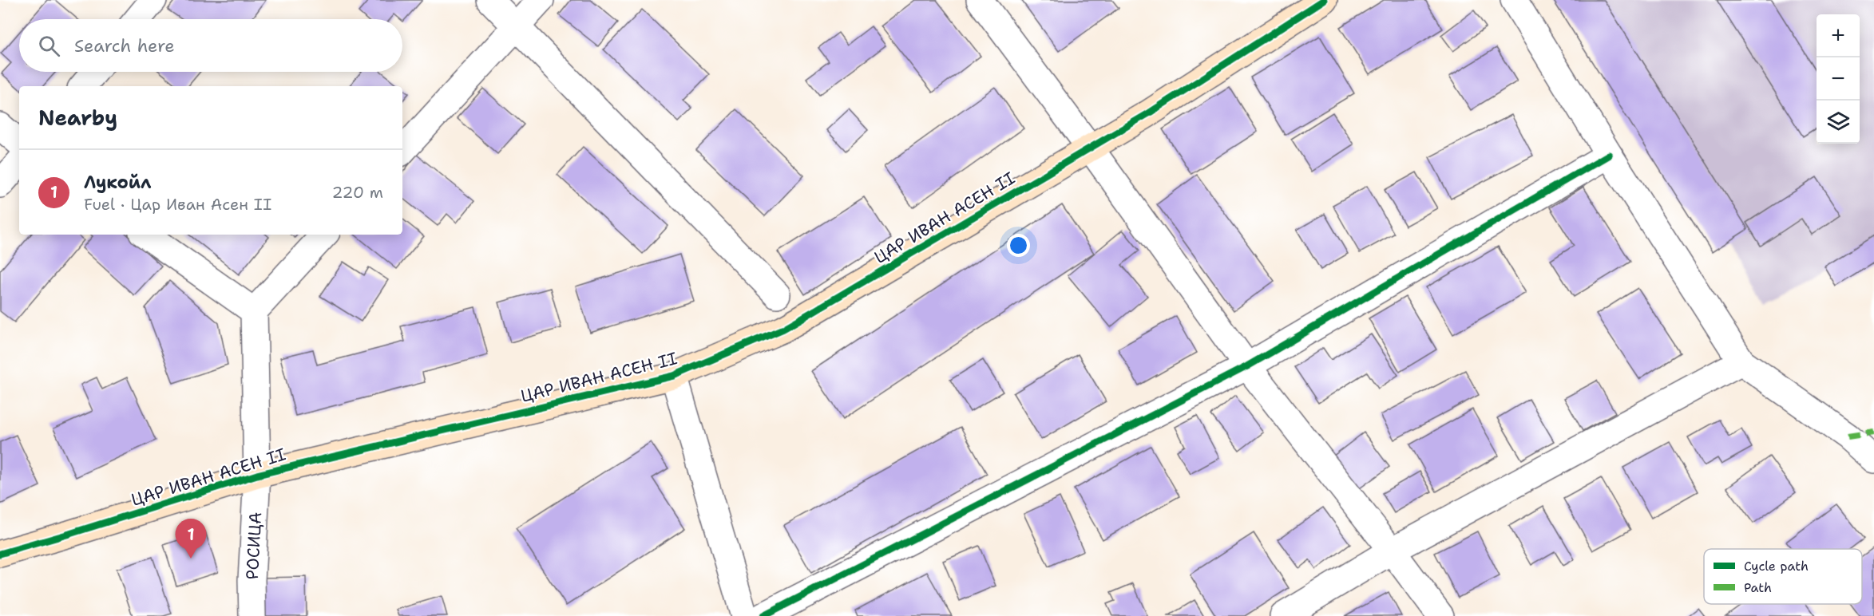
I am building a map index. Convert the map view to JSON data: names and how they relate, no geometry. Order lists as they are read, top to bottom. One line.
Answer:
{"streets":{"street":["ЦАР ИВАН АСЕН II","РОСИЦА"]},"crossings":[["ЦАР ИВАН АСЕН II","РОСИЦА"]],"legend":["Cycle path","Path"],"page":{"map_buttons":["+","−"],"search":"Search here","heading":"Nearby","list":[{"mark":"1","name":"Лукойл","note":"Fuel · Цар Иван Асен II","value":"220 m"}],"pins":"1"}}
